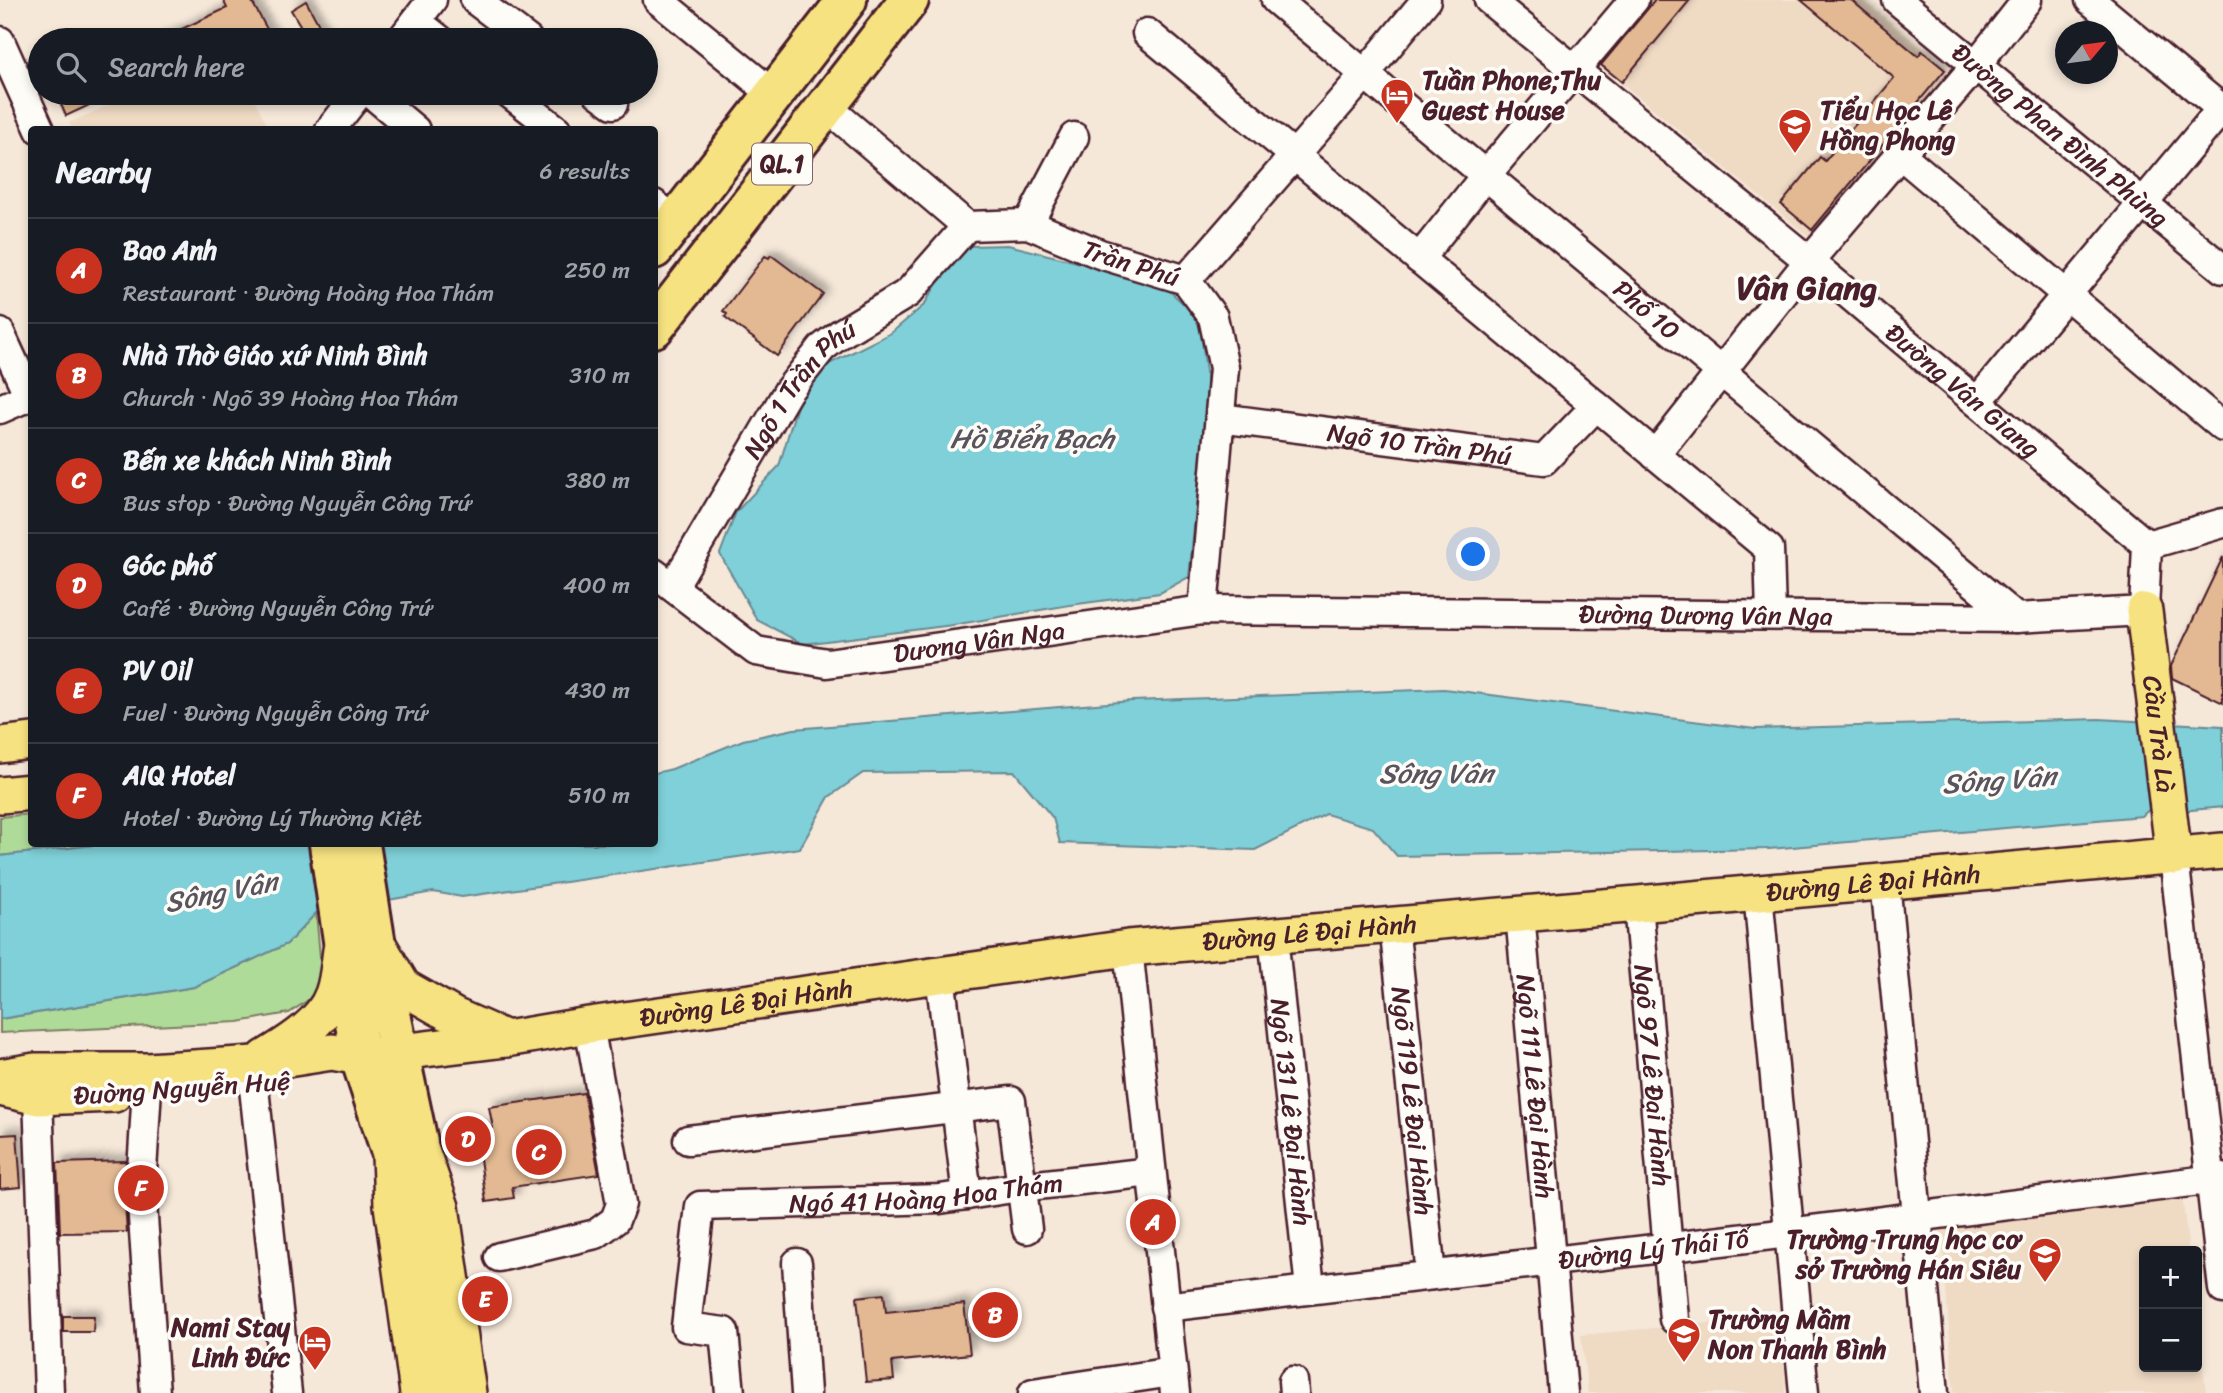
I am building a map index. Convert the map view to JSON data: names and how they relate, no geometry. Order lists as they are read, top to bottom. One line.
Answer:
{"streets":{"highway":["QL.1"],"main road":["Cầu Trà Là","Đường Lê Đại Hành","Đuờng Nguyễn Huệ"],"street":["Đường Phan Đình Phùng","Trần Phú","Phố 10","Đường Vân Giang","Ngõ 1 Trần Phú","Ngõ 10 Trần Phú","Đường Dương Vân Nga","Dương Vân Nga","Ngõ 97 Lê Đại Hành","Ngõ 111 Lê Đại Hành","Ngõ 119 Lê Đại Hành","Ngõ 131 Lê Đại Hành","Ngó 41 Hoàng Hoa Thám","Đường Lý Thái Tổ"]},"crossings":[["Trần Phú","Ngõ 1 Trần Phú"],["Trần Phú","Ngõ 10 Trần Phú"],["Trần Phú","Đường Dương Vân Nga"],["Trần Phú","Dương Vân Nga"],["Phố 10","Đường Dương Vân Nga"],["Ngõ 1 Trần Phú","Dương Vân Nga"],["Đường Dương Vân Nga","Dương Vân Nga"],["Đường Dương Vân Nga","Cầu Trà Là"],["Cầu Trà Là","Đường Lê Đại Hành"],["Đường Lê Đại Hành","Ngõ 97 Lê Đại Hành"],["Đường Lê Đại Hành","Ngõ 111 Lê Đại Hành"],["Đường Lê Đại Hành","Đuờng Nguyễn Huệ"],["Đường Lê Đại Hành","Ngõ 119 Lê Đại Hành"],["Đường Lê Đại Hành","Ngõ 131 Lê Đại Hành"],["Ngõ 97 Lê Đại Hành","Đường Lý Thái Tổ"],["Ngõ 111 Lê Đại Hành","Đường Lý Thái Tổ"],["Ngõ 119 Lê Đại Hành","Đường Lý Thái Tổ"],["Ngõ 131 Lê Đại Hành","Đường Lý Thái Tổ"]],"districts":["Vân Giang"],"water":["Hồ Biển Bạch","Sông Vân"],"places":{"hotel":["Tuần Phone;Thu Guest House","Nami Stay Linh Đức"],"school or university":["Tiểu Học Lê Hồng Phong","Trường Trung học cơ sở Trường Hán Siêu","Trường Mầm Non Thanh Bình"]},"north":"top right","page":{"search":"Search here","heading":["Nearby","6 results"],"list":[{"mark":"A","name":"Bao Anh","note":"Restaurant · Đường Hoàng Hoa Thám","value":"250 m"},{"mark":"B","name":"Nhà Thờ Giáo xứ Ninh Bình","note":"Church · Ngõ 39 Hoàng Hoa Thám","value":"310 m"},{"mark":"C","name":"Bến xe khách Ninh Bình","note":"Bus stop · Đường Nguyễn Công Trứ","value":"380 m"},{"mark":"D","name":"Góc phố","note":"Café · Đường Nguyễn Công Trứ","value":"400 m"},{"mark":"E","name":"PV Oil","note":"Fuel · Đường Nguyễn Công Trứ","value":"430 m"},{"mark":"F","name":"AIQ Hotel","note":"Hotel · Đường Lý Thường Kiệt","value":"510 m"}],"pins":["D","C","F","A","E","B"],"map_buttons":["+","−"]}}
